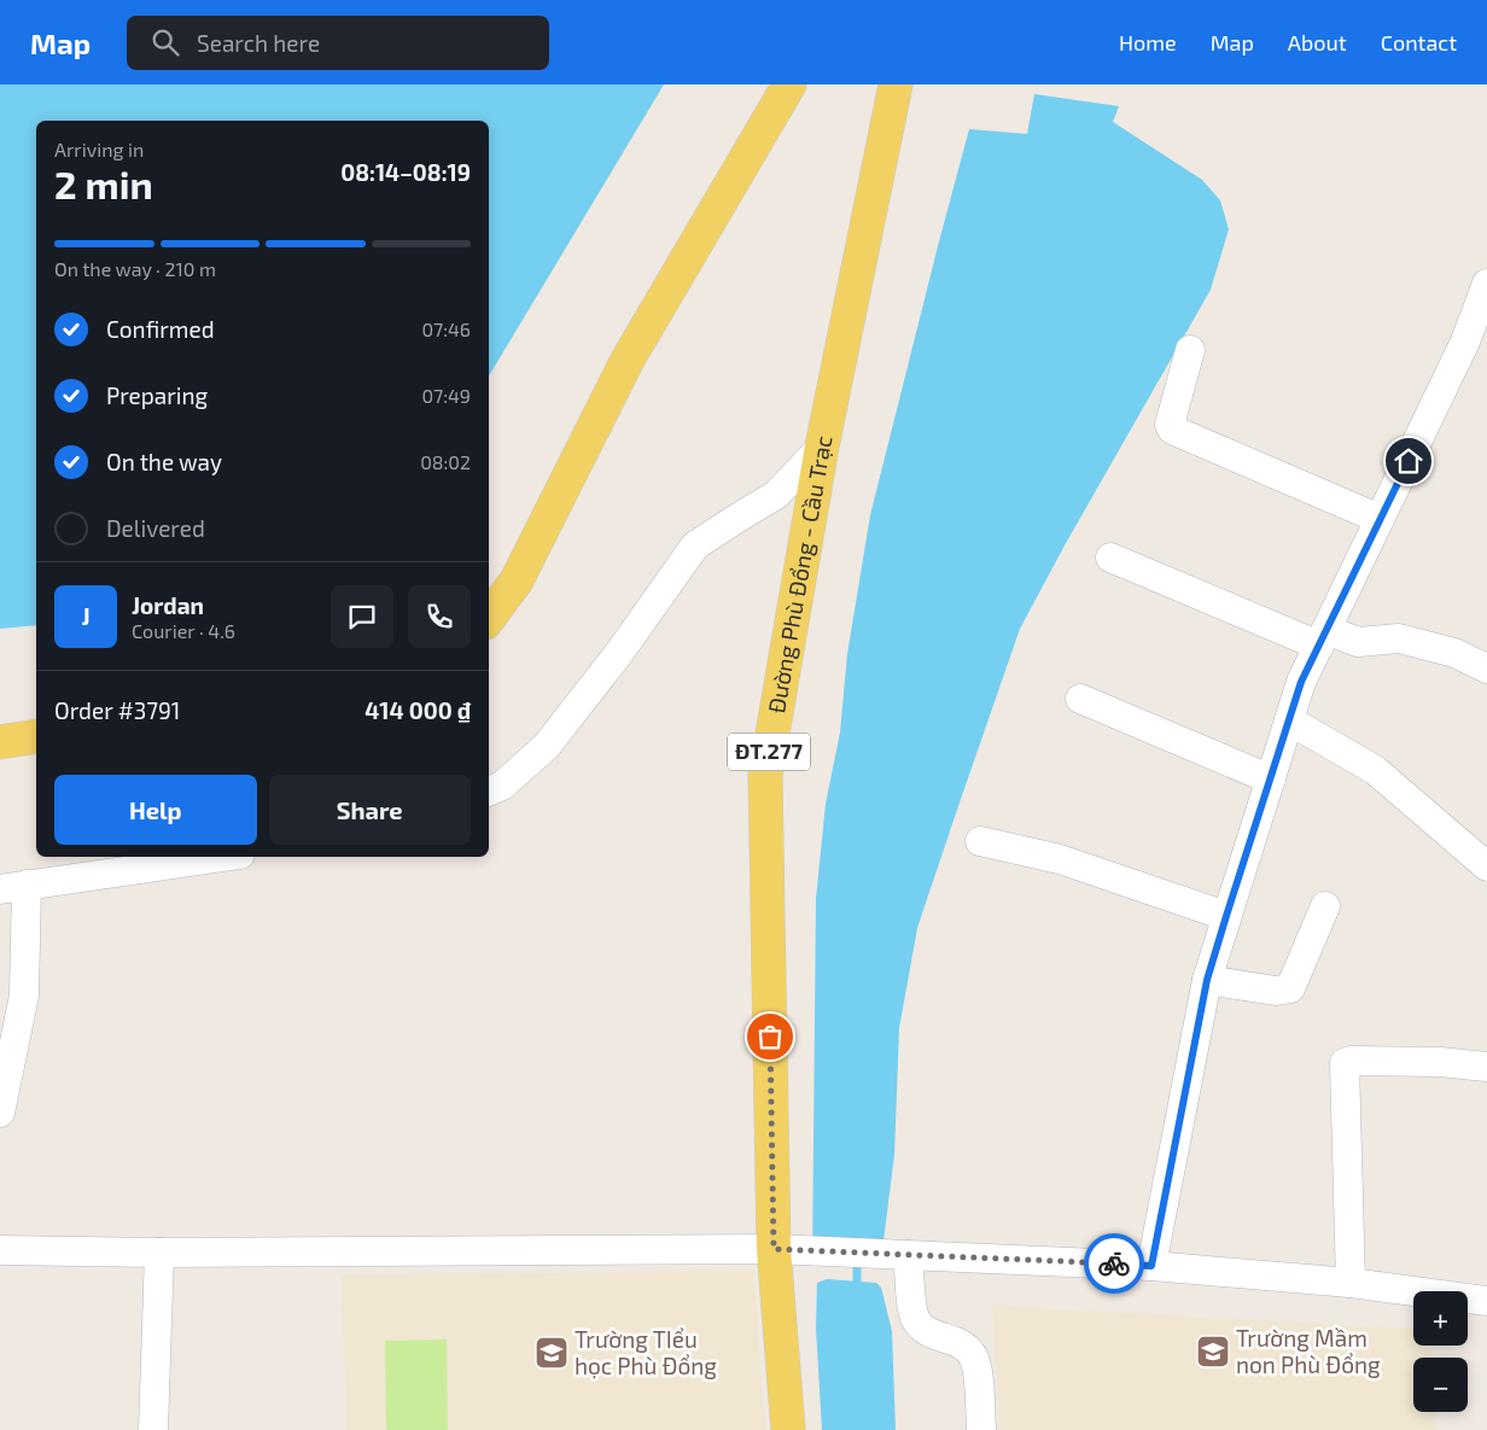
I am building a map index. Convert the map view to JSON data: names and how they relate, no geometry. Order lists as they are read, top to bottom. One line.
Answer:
{"streets":{"main road":["Đường Phù Đổng - Cầu Trạc","ĐT.277"]},"places":{"school or university":["Trường Mầm non Phù Đổng","Trường TIểu học Phù Đổng"]},"page":{"header":"Map","search":"Search here","nav":["Home","Map","About","Contact"],"heading":["2 min","Arriving in","08:14–08:19"],"panel":["Jordan","Courier · 4.6","Order #3791","414 000 ₫"],"bar":"On the way · 210 m","list":[["Confirmed","07:46"],["Preparing","07:49"],["On the way","08:02"],"Delivered"],"round":"J","buttons":["Help","Share"],"map_buttons":["+","−"]}}
